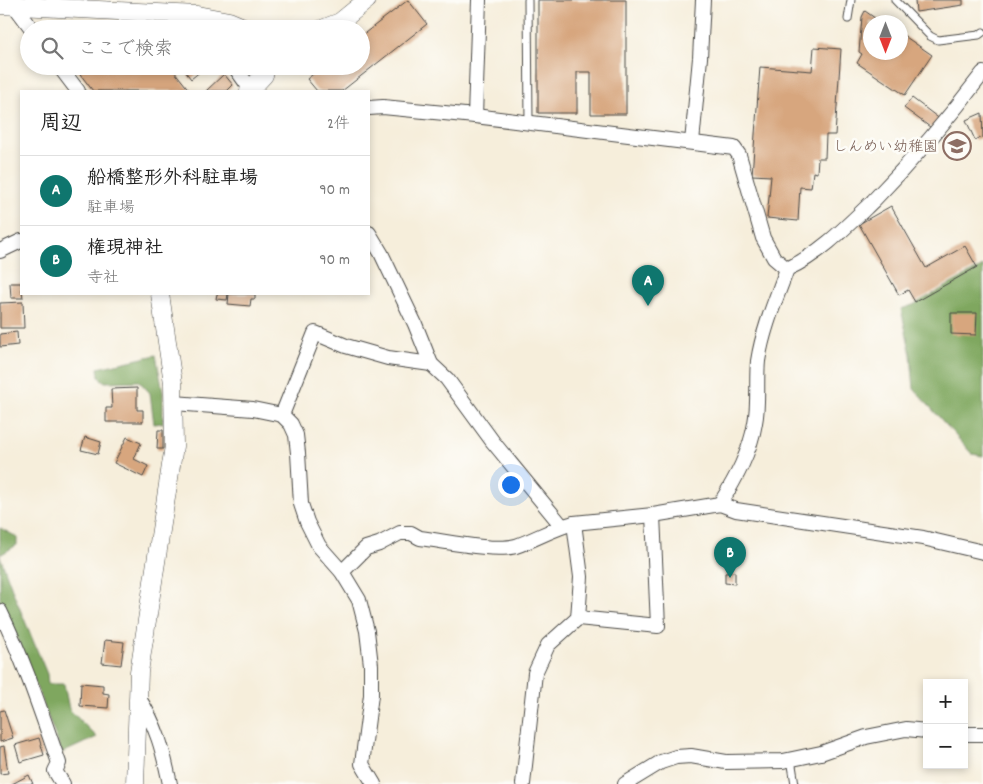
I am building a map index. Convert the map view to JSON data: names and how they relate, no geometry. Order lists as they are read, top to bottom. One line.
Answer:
{"places":{"school or university":["しんめい幼稚園"]},"north":"bottom","page":{"search":"ここで検索","heading":["周辺","2件"],"list":[{"mark":"A","name":"船橋整形外科駐車場","note":"駐車場","value":"90 m"},{"mark":"B","name":"権現神社","note":"寺社","value":"90 m"}],"pins":["A","B"],"map_buttons":["+","−"]}}
